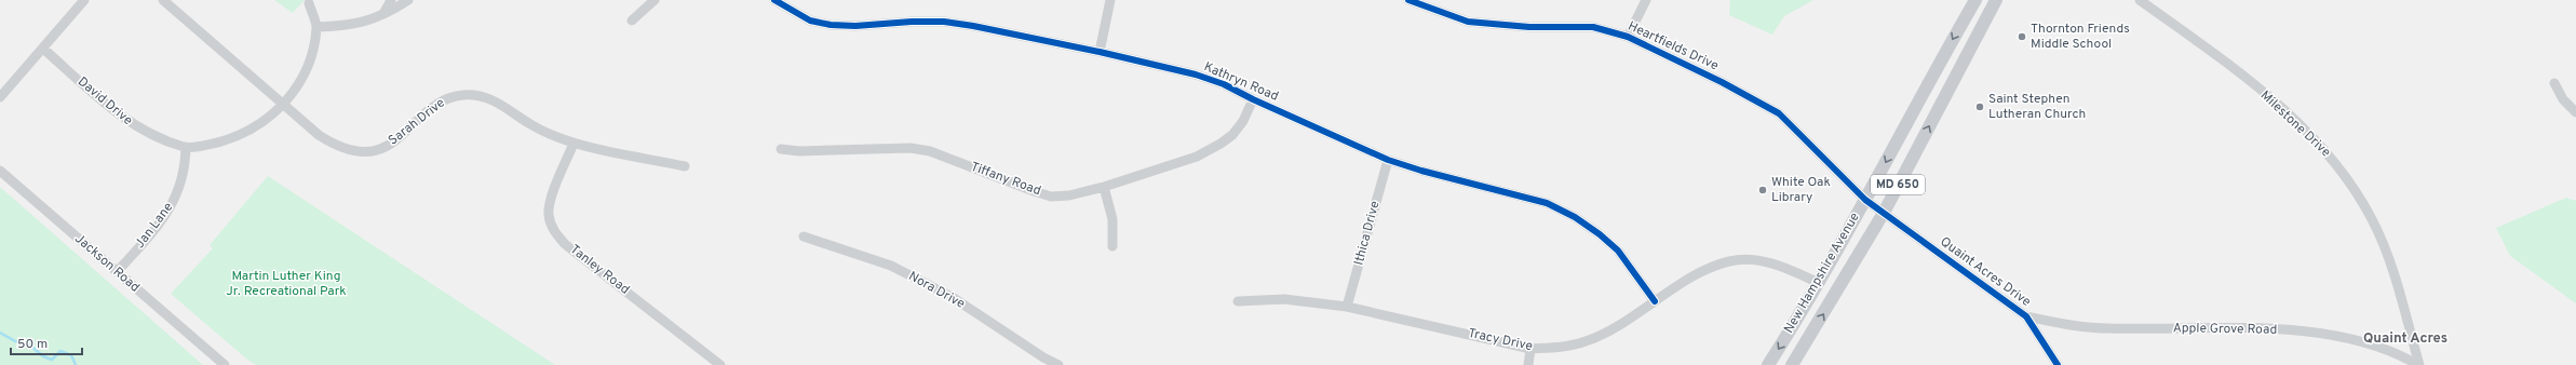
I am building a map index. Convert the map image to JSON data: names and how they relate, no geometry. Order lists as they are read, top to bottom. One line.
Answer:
{"streets":{"main road":["MD 650","New Hampshire Avenue"],"street":["Heartfields Drive","Kathryn Road","David Drive","Sarah Drive","Milestone Drive","Tiffany Road","Jan Lane","Ithica Drive","Jackson Road","Tanley Road","Quaint Acres Drive","Nora Drive","Apple Grove Road","Tracy Drive"]},"crossings":[["Heartfields Drive","Quaint Acres Drive"],["Heartfields Drive","New Hampshire Avenue"],["Kathryn Road","Tiffany Road"],["Kathryn Road","Ithica Drive"],["Kathryn Road","Tracy Drive"],["David Drive","Jan Lane"],["Sarah Drive","Tanley Road"],["Milestone Drive","Apple Grove Road"],["Jan Lane","Jackson Road"],["Ithica Drive","Tracy Drive"],["Quaint Acres Drive","New Hampshire Avenue"],["Quaint Acres Drive","Apple Grove Road"],["New Hampshire Avenue","Tracy Drive"]],"districts":["Quaint Acres"],"parks":["Martin Luther King Jr. Recreational Park"],"places":["Thornton Friends Middle School","Saint Stephen Lutheran Church","White Oak Library"],"scale_bar":"50 m"}
